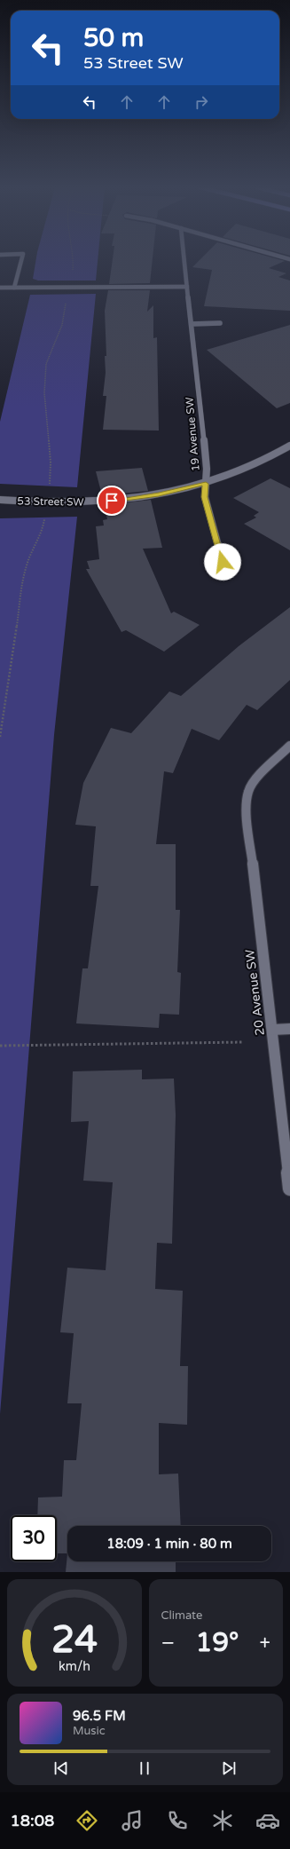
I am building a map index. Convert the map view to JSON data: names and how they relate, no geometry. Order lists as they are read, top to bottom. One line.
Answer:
{"streets":{"street":["19 Avenue SW","53 Street SW","20 Avenue SW"]},"crossings":[["19 Avenue SW","53 Street SW"]],"page":{"turn":["50 m","53 Street SW"],"limit":"30","trip":"18:09 · 1 min · 80 m","tile":"Climate","heat":["−","19°","+"],"song":["96.5 FM","Music"],"tabs":"18:08","gauge":["24","km/h"]}}
